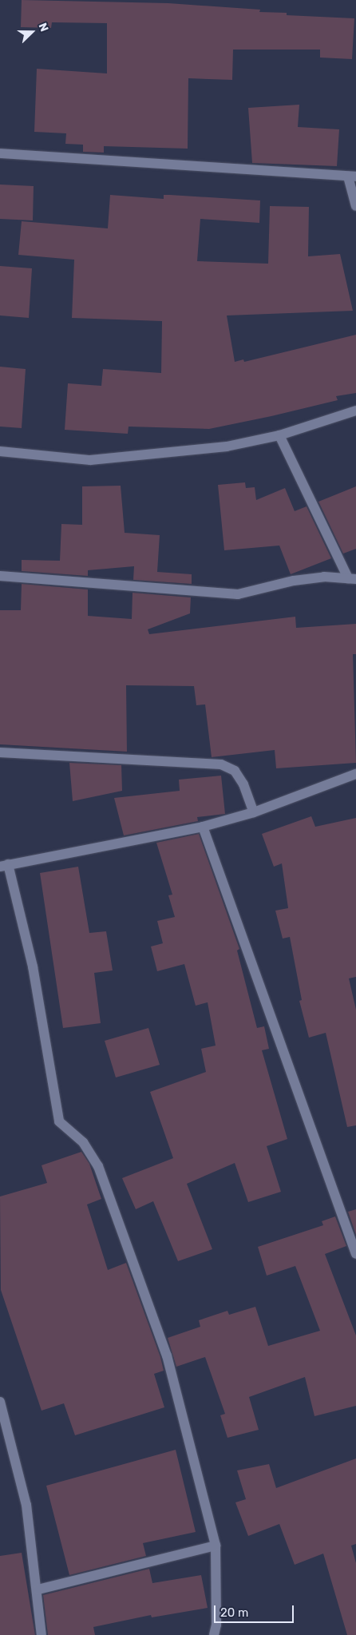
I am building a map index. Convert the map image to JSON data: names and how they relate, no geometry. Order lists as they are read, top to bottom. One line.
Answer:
{"scale_bar":"20 m","north":"right"}
